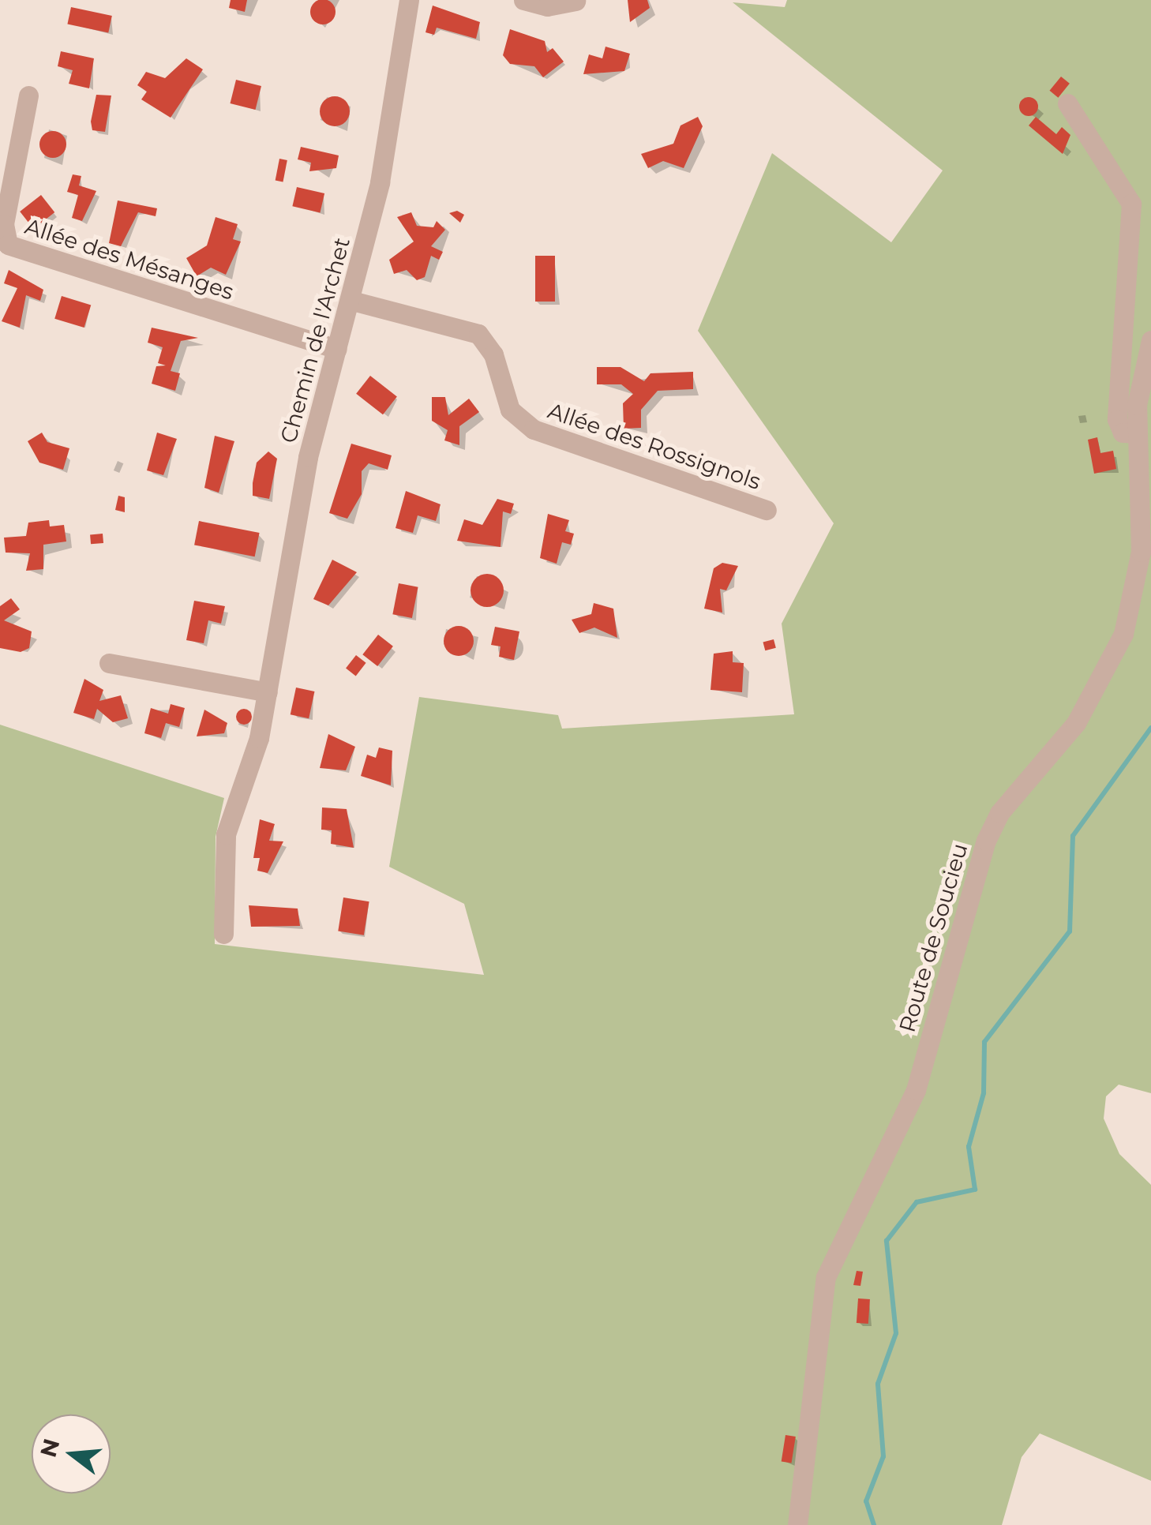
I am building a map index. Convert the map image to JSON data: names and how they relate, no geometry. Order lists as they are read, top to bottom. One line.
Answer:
{"streets":{"street":["Allée des Mésanges","Chemin de l'Archet","Allée des Rossignols","Route de Soucieu"]},"crossings":[["Allée des Mésanges","Chemin de l'Archet"],["Chemin de l'Archet","Allée des Rossignols"]],"north":"left"}
